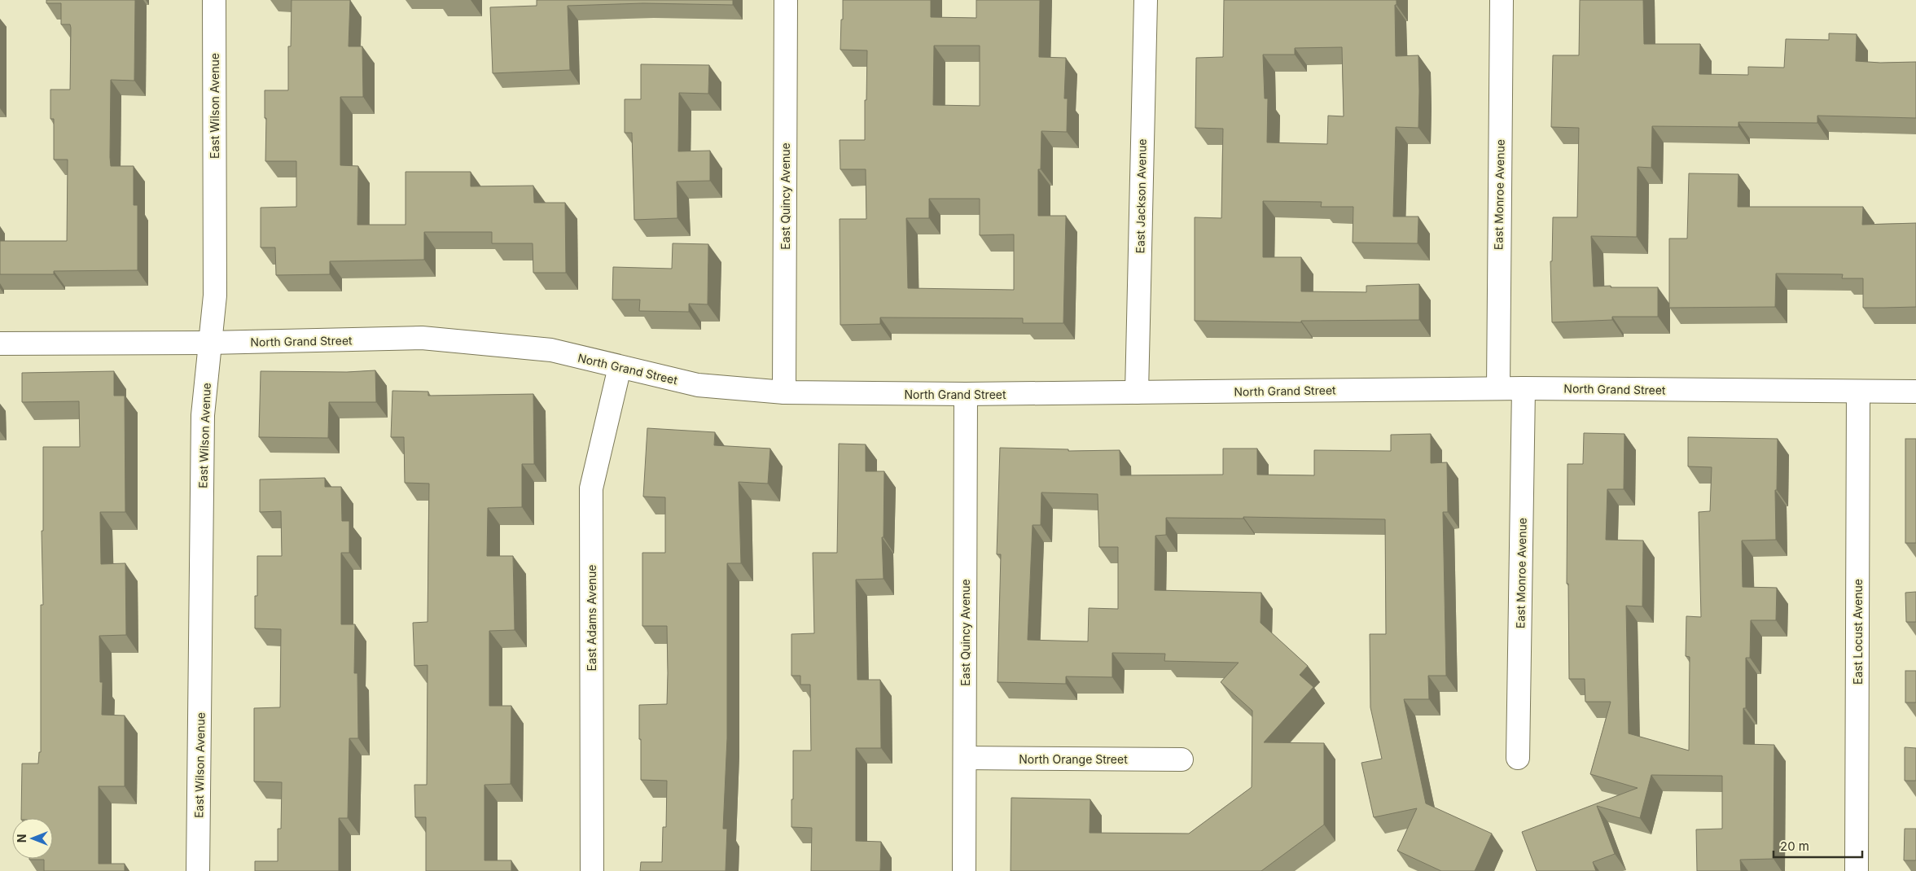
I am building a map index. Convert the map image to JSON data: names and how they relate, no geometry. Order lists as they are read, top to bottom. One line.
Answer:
{"streets":{"street":["East Wilson Avenue","East Monroe Avenue","East Quincy Avenue","East Jackson Avenue","North Grand Street","East Adams Avenue","East Locust Avenue","North Orange Street"]},"crossings":[["East Wilson Avenue","North Grand Street"],["East Monroe Avenue","North Grand Street"],["East Quincy Avenue","North Grand Street"],["East Quincy Avenue","North Orange Street"],["East Jackson Avenue","North Grand Street"],["North Grand Street","East Adams Avenue"],["North Grand Street","East Locust Avenue"]],"scale_bar":"20 m","north":"left"}
